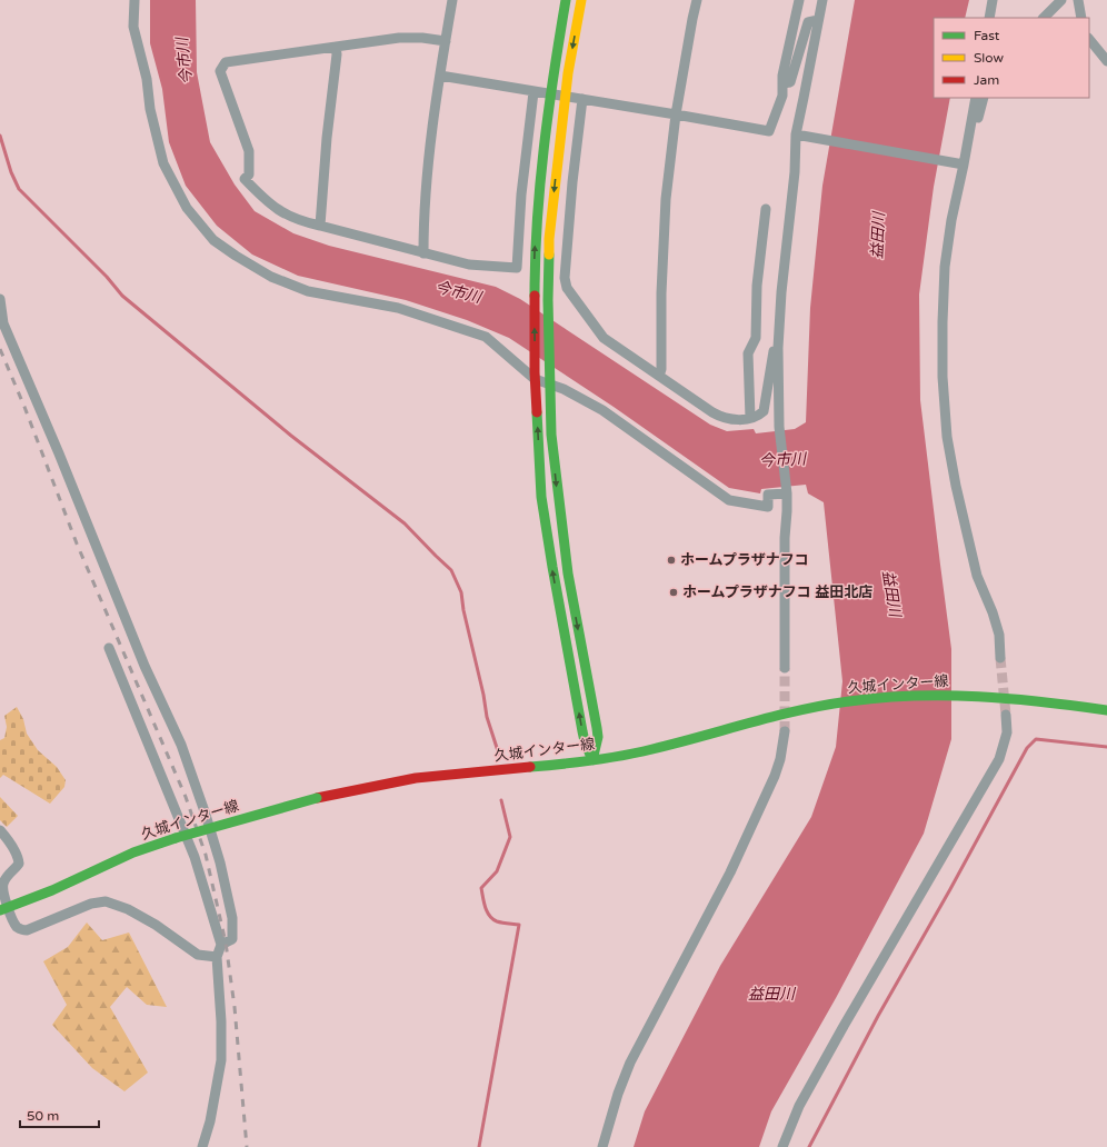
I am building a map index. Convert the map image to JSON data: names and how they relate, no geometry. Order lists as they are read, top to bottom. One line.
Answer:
{"streets":{"street":["久城インター線"]},"water":["今市川","益田川"],"places":["ホームプラザナフコ","ホームプラザナフコ 益田北店"],"legend":["Fast","Slow","Jam"],"scale_bar":"50 m"}
